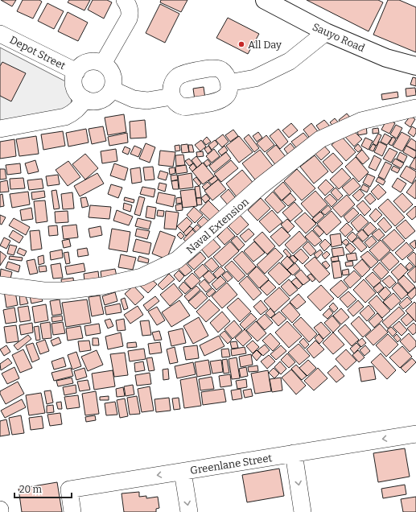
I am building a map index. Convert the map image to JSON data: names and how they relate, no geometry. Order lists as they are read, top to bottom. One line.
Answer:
{"streets":{"main road":["Sauyo Road"],"street":["Depot Street","Naval Extension","Greenlane Street"]},"one_way":["Greenlane Street"],"places":["All Day"],"scale_bar":"20 m"}
